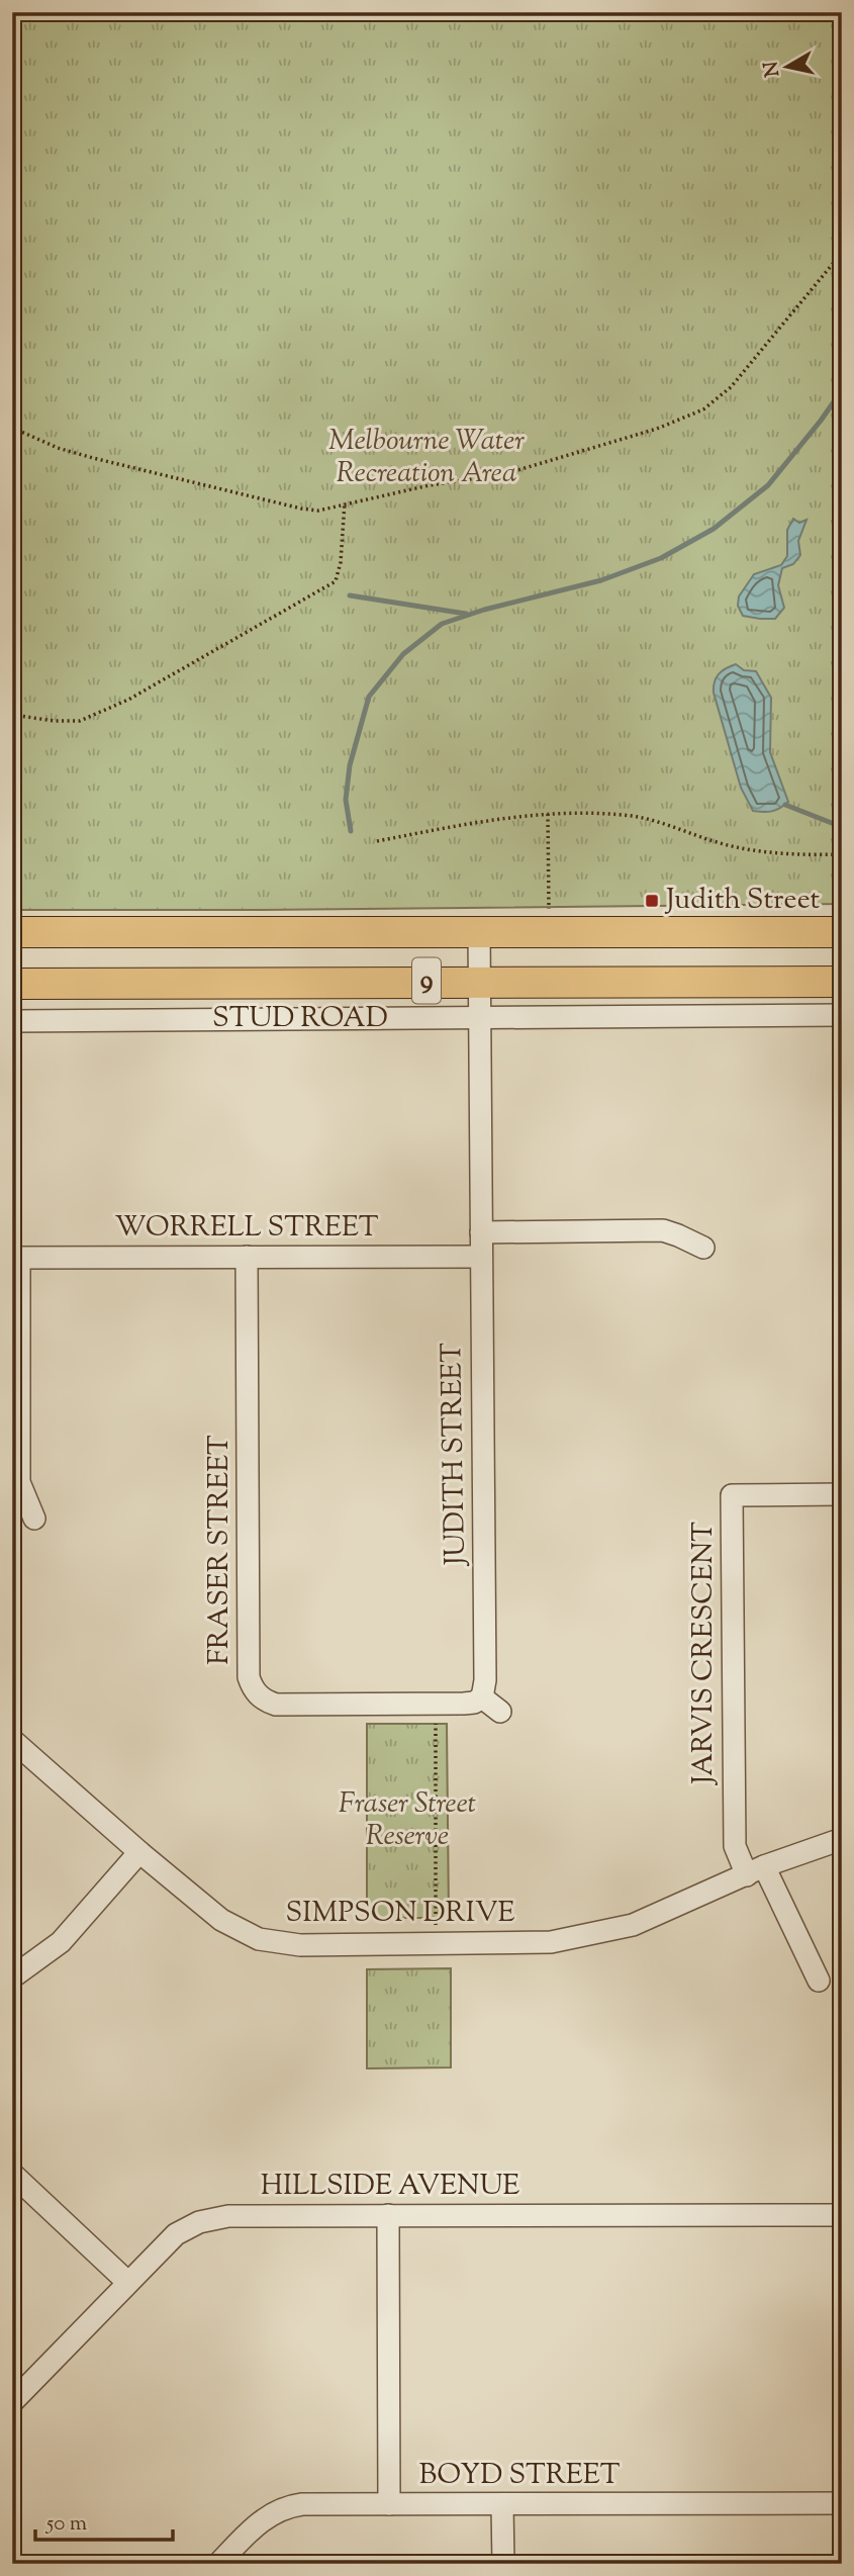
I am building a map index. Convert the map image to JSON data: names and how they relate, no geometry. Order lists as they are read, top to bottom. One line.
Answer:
{"streets":{"highway":["9","STUD ROAD"],"street":["WORRELL STREET","JUDITH STREET","FRASER STREET","JARVIS CRESCENT","SIMPSON DRIVE","HILLSIDE AVENUE","BOYD STREET"]},"crossings":[["9","JUDITH STREET"],["STUD ROAD","JUDITH STREET"],["WORRELL STREET","JUDITH STREET"],["WORRELL STREET","FRASER STREET"],["JUDITH STREET","FRASER STREET"],["JARVIS CRESCENT","SIMPSON DRIVE"]],"parks":["Melbourne Water Recreation Area","Fraser Street Reserve"],"places":{"transit":["Judith Street"]},"scale_bar":"50 m","north":"left"}
